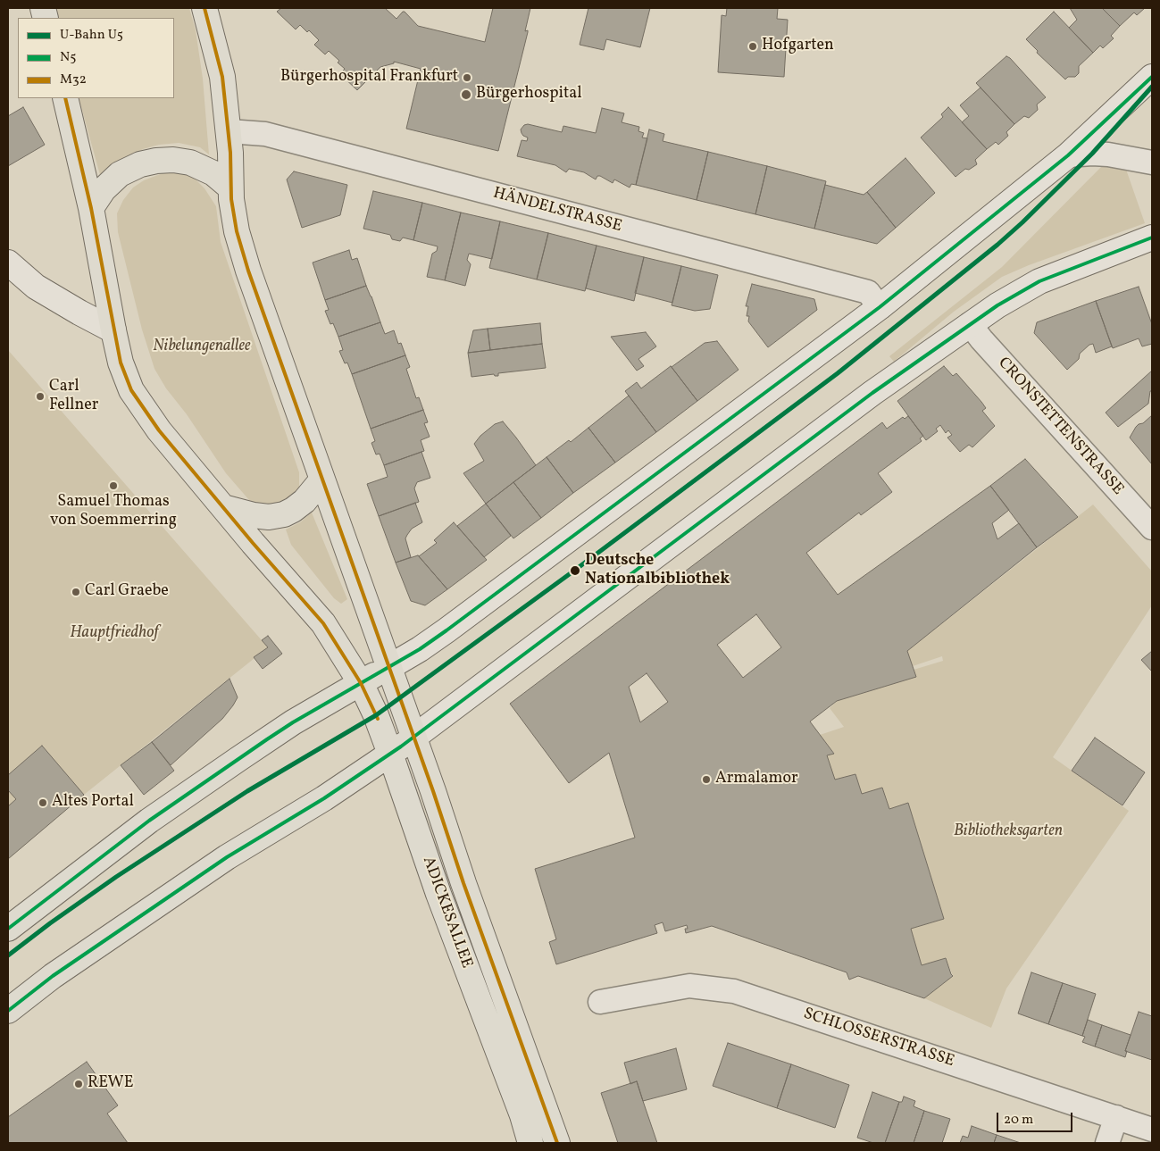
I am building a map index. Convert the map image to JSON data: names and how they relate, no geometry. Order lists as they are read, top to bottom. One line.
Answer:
{"streets":{"main road":["ADICKESALLEE"],"street":["HÄNDELSTRASSE","CRONSTETTENSTRASSE","SCHLOSSERSTRASSE"]},"parks":["Nibelungenallee","Hauptfriedhof","Bibliotheksgarten"],"places":["Hofgarten","Bürgerhospital Frankfurt","Bürgerhospital","Carl Fellner","Samuel Thomas von Soemmerring","Deutsche Nationalbibliothek","Carl Graebe","Armalamor","Altes Portal","REWE"],"lines":["transit line M32","transit line N5","metro line U5"],"legend":["U-Bahn U5","N5","M32"],"scale_bar":"20 m"}
